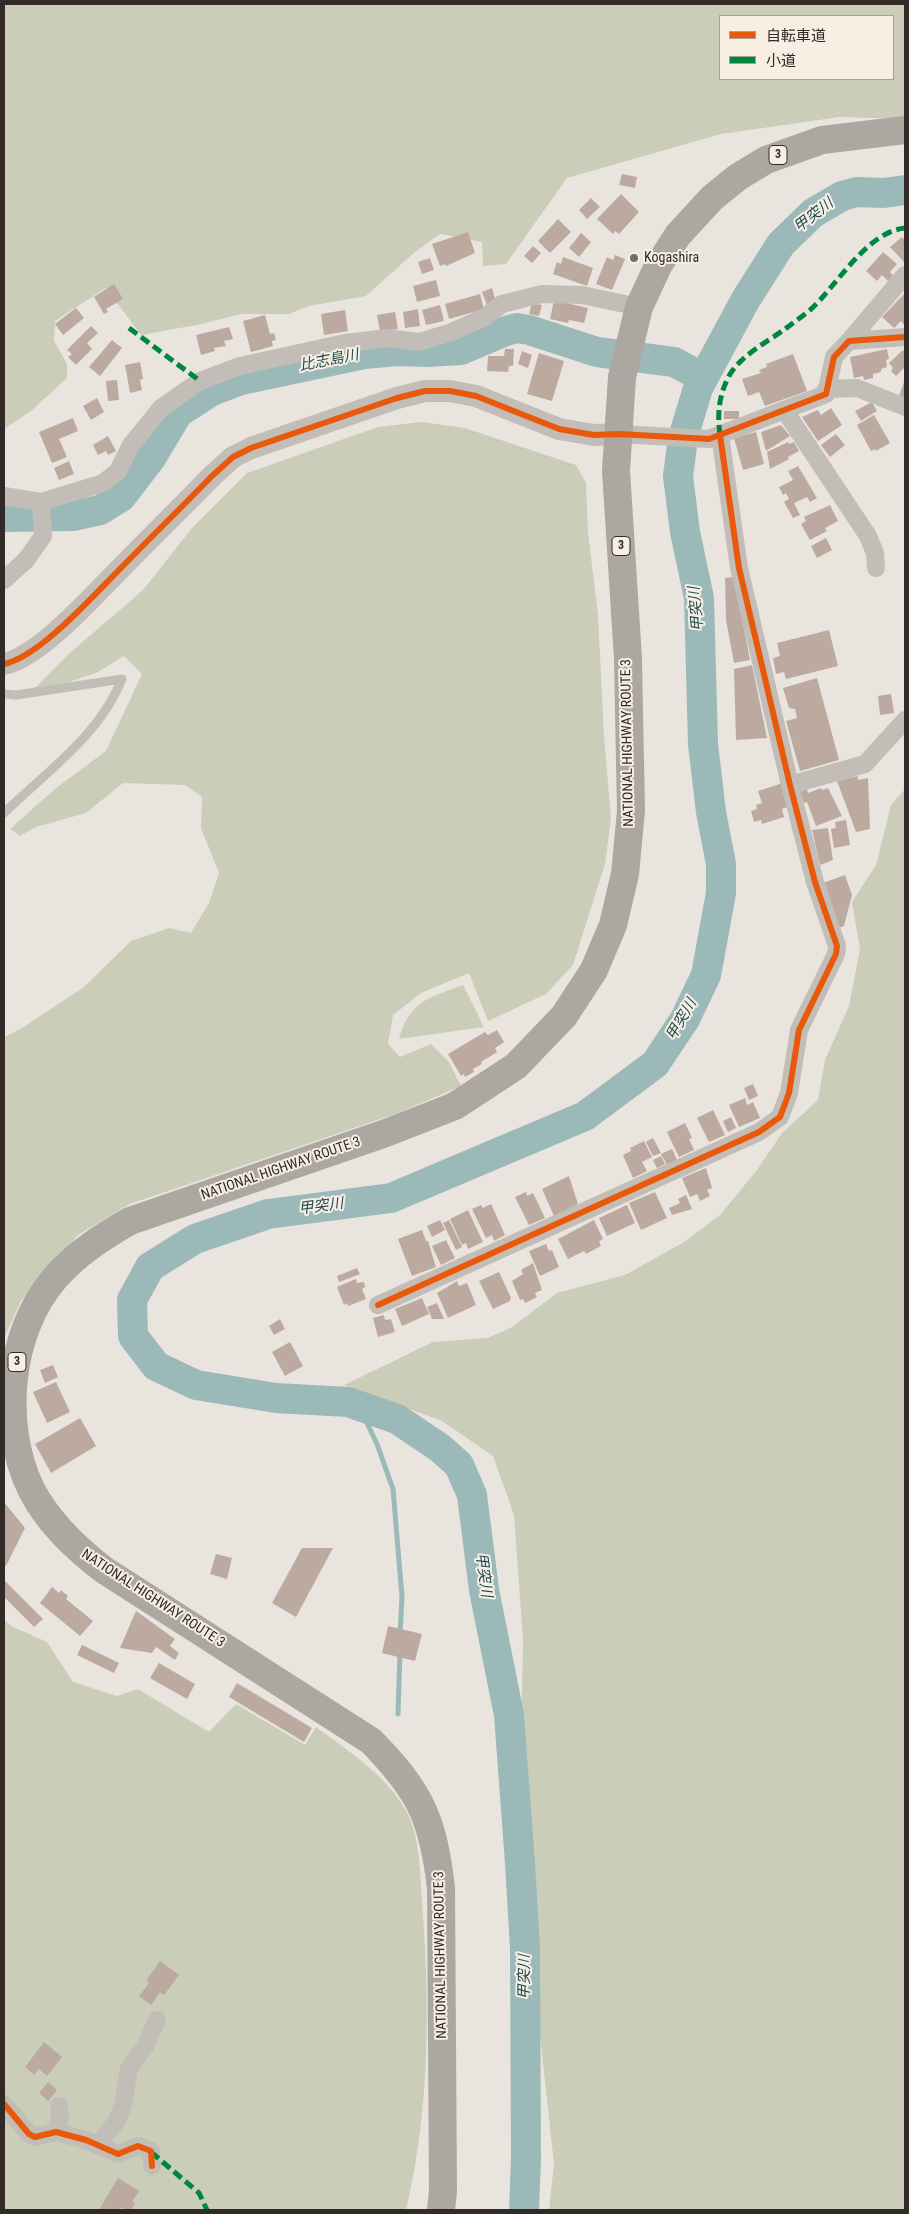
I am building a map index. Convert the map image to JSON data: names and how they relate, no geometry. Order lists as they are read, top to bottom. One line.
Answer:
{"streets":{"highway":["3","NATIONAL HIGHWAY ROUTE 3"]},"water":["甲突川","比志島川"],"places":["Kogashira"],"legend":["自転車道","小道"]}
